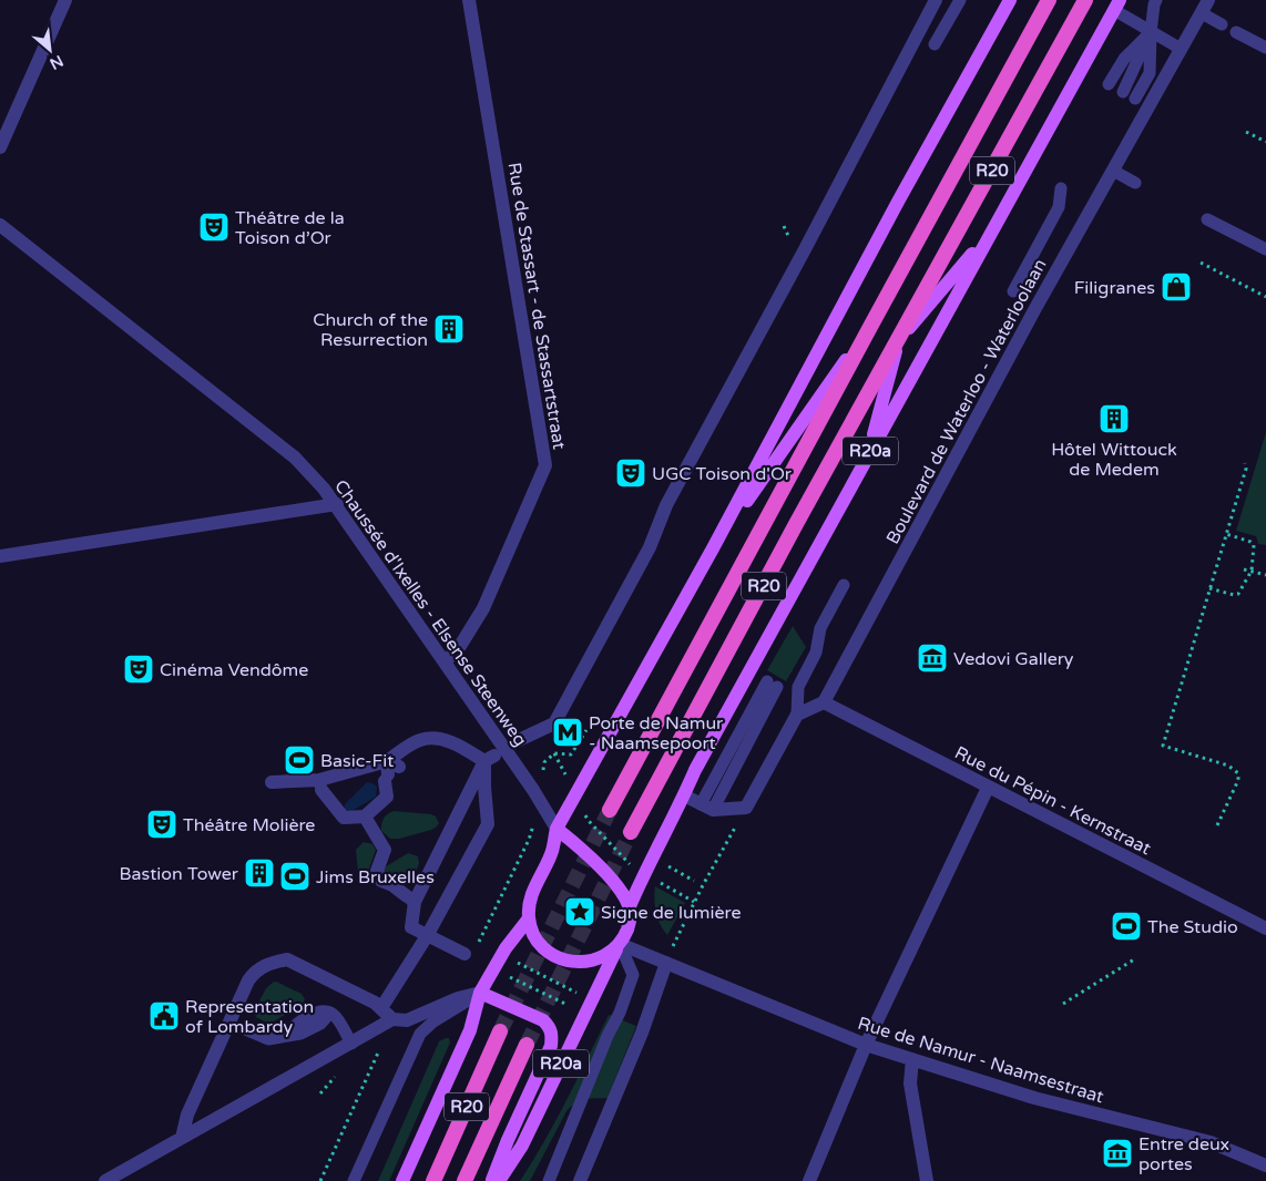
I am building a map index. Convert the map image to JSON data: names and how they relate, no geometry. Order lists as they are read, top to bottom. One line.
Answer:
{"streets":{"highway":["R20"],"main road":["R20a"],"street":["Rue de Stassart - de Stassartstraat","Boulevard de Waterloo - Waterloolaan","Chaussée d'Ixelles - Elsense Steenweg","Rue du Pépin - Kernstraat","Rue de Namur - Naamsestraat"]},"crossings":[["Rue de Stassart - de Stassartstraat","Chaussée d'Ixelles - Elsense Steenweg"],["Boulevard de Waterloo - Waterloolaan","Rue du Pépin - Kernstraat"]],"places":{"theatre":["Théâtre de la Toison d’Or","UGC Toison d'Or","Cinéma Vendôme","Théâtre Molière"],"shop":["Filigranes"],"building":["Church of the Resurrection","Hôtel Wittouck de Medem","Bastion Tower"],"museum":["Vedovi Gallery","Entre deux portes"],"metro station":["Porte de Namur - Naamsepoort"],"sports":["Basic-Fit","Jims Bruxelles","The Studio"],"place":["Signe de lumière"],"public building":["Representation of Lombardy"]},"north":"bottom right"}
